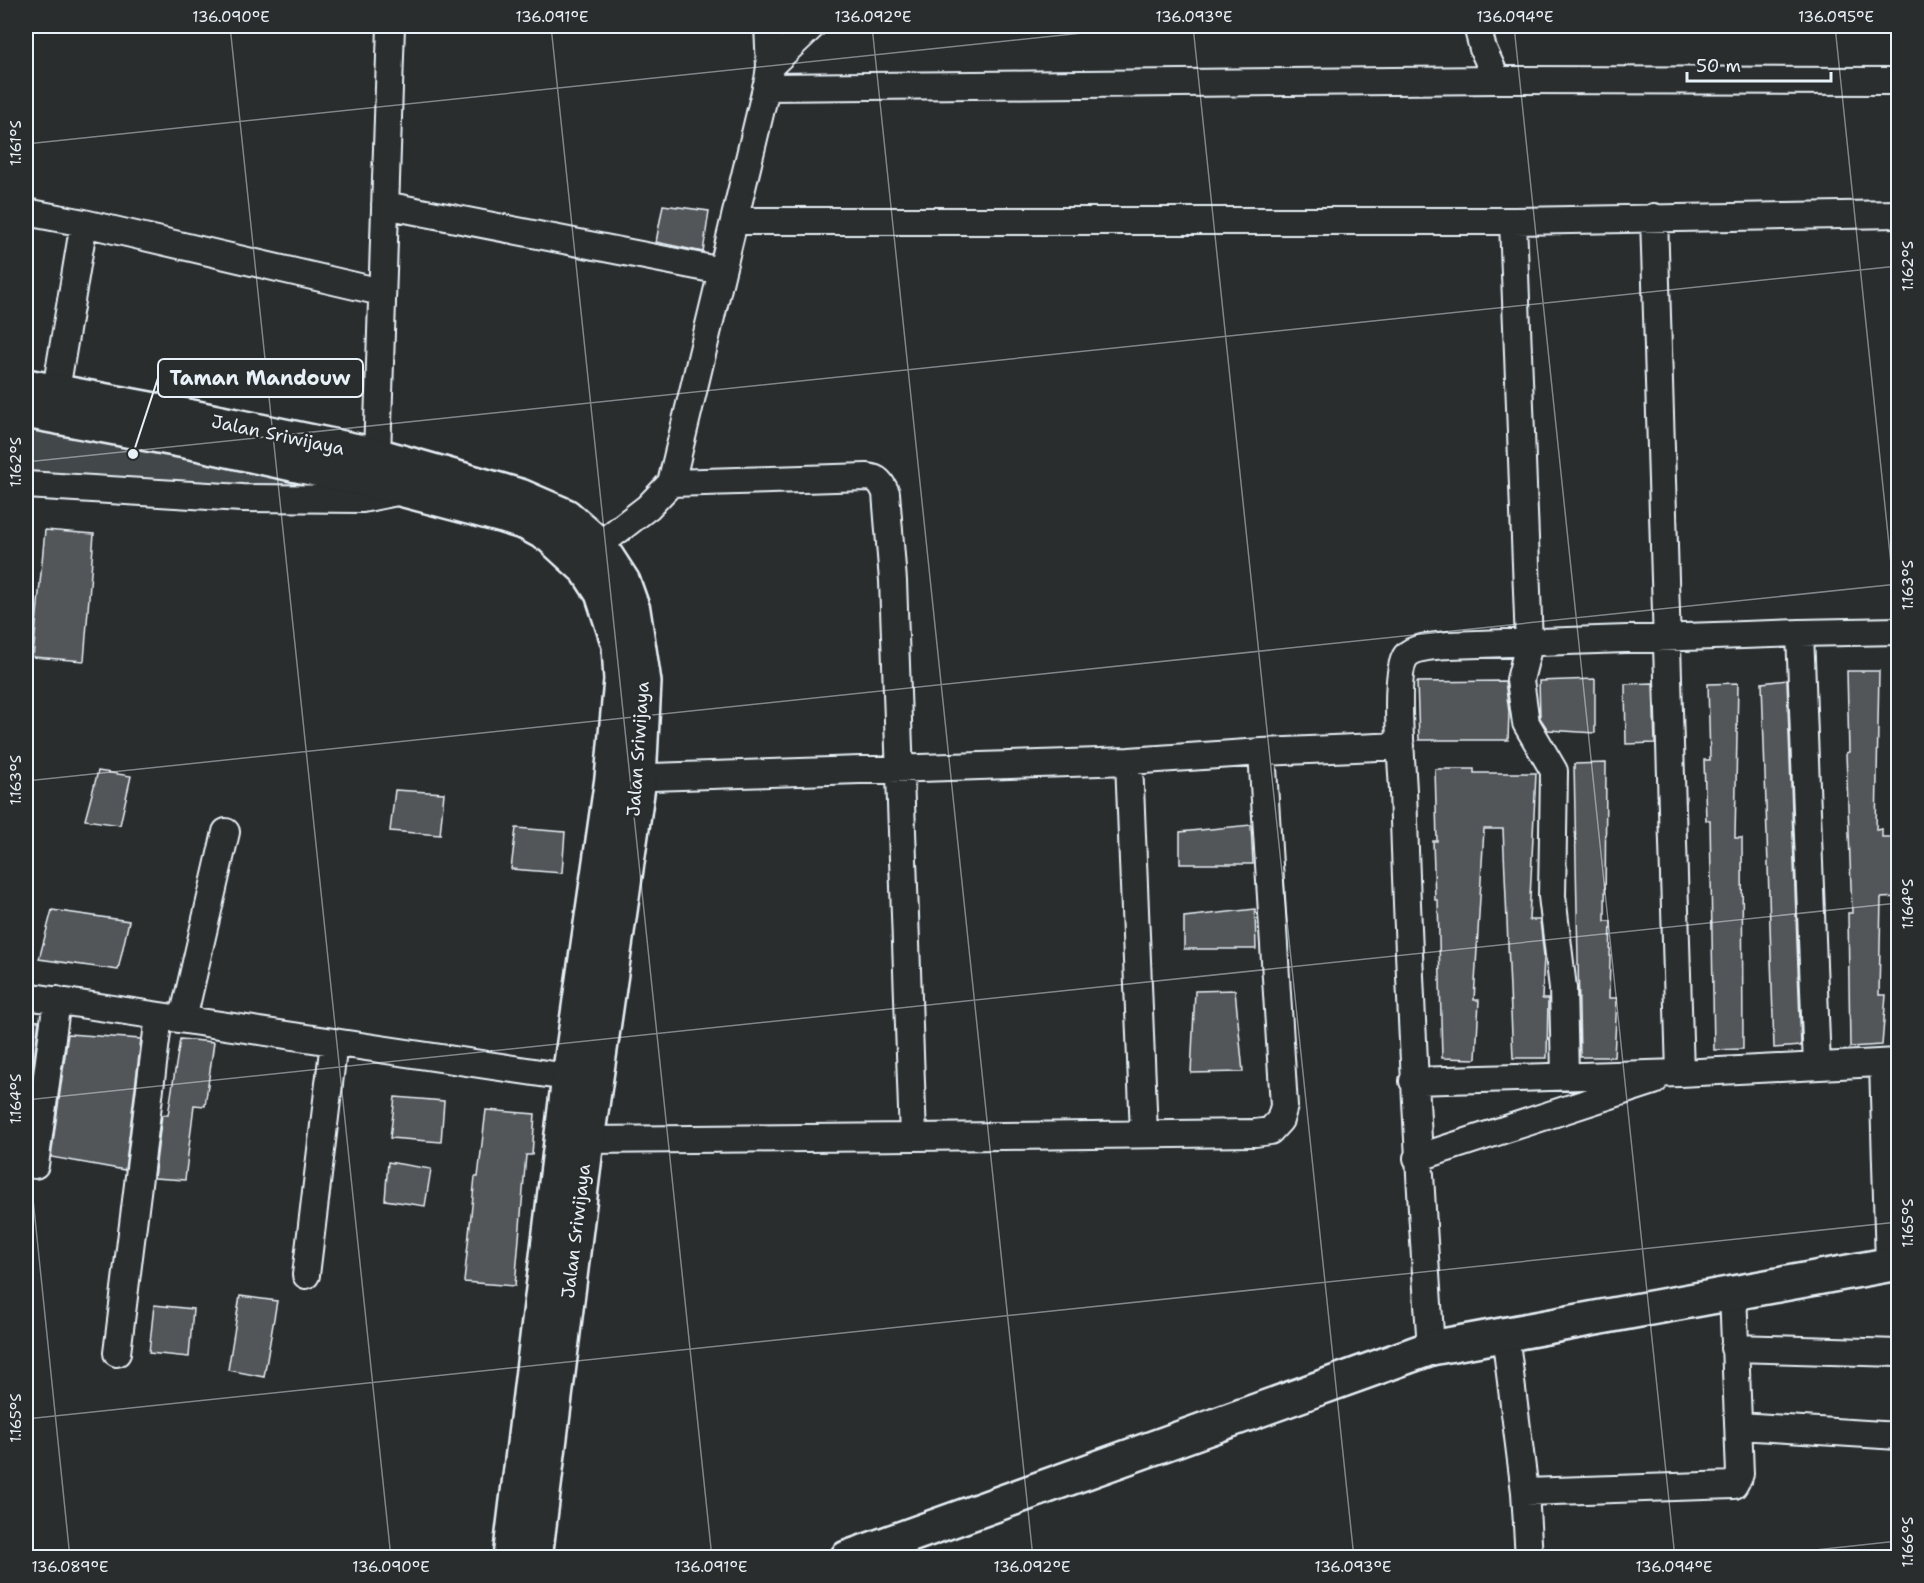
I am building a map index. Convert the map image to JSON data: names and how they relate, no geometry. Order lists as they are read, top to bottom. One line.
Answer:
{"streets":{"main road":["Jalan Sriwijaya"]},"places":["Taman Mandouw"],"scale_bar":"50 m","coordinates":["136.090°E","136.091°E","136.092°E","136.093°E","136.094°E","136.095°E","1.161°S","1.162°S","1.163°S","1.164°S","1.165°S","1.166°S","136.089°E"]}
